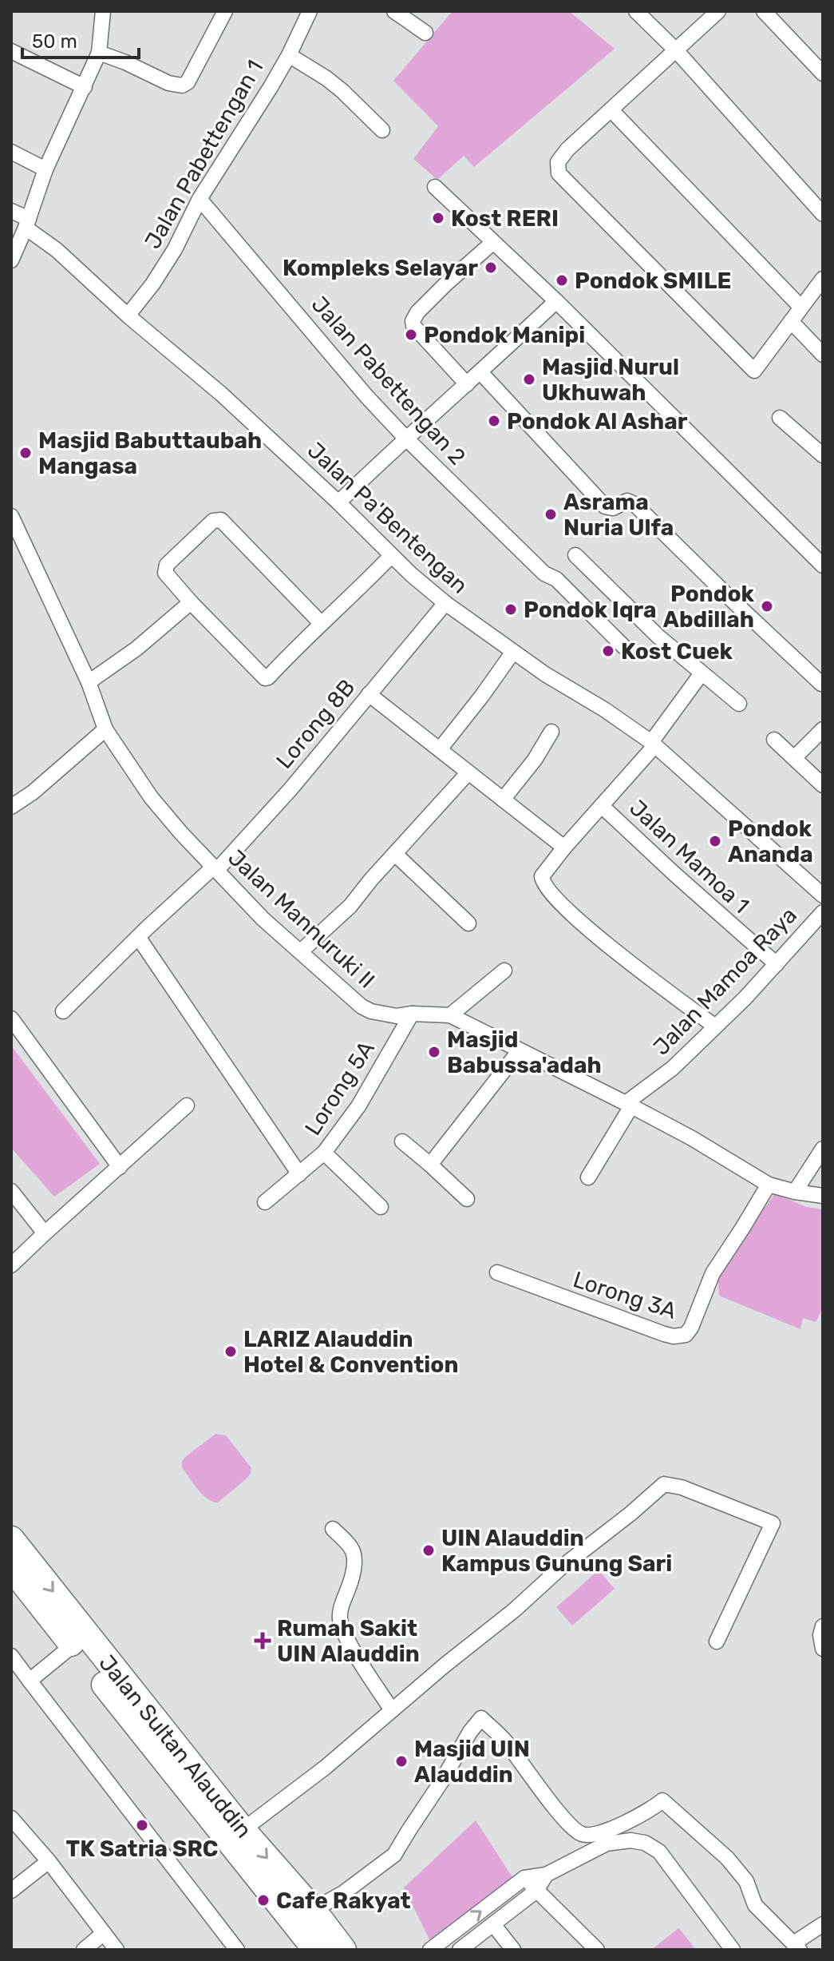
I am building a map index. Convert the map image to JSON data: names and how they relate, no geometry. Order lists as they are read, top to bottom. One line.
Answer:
{"streets":{"highway":["Jalan Sultan Alauddin"],"street":["Jalan Pabettengan 1","Jalan Pabettengan 2","Jalan Pa'Bentengan","Lorong 8B","Jalan Mamoa 1","Jalan Mannuruki II","Jalan Mamoa Raya","Lorong 5A","Lorong 3A"]},"crossings":[["Jalan Pabettengan 1","Jalan Pabettengan 2"],["Jalan Pabettengan 1","Jalan Pa'Bentengan"],["Jalan Pa'Bentengan","Lorong 8B"],["Lorong 8B","Jalan Mannuruki II"],["Jalan Mamoa 1","Jalan Mamoa Raya"],["Jalan Mannuruki II","Jalan Mamoa Raya"],["Jalan Mannuruki II","Lorong 5A"],["Jalan Mannuruki II","Lorong 3A"]],"places":{"other":["Kost RERI","Kompleks Selayar","Pondok SMILE","Pondok Manipi","Masjid Nurul Ukhuwah","Pondok Al Ashar","Masjid Babuttaubah Mangasa","Asrama Nuria Ulfa","Pondok Abdillah","Pondok Iqra","Kost Cuek","Pondok Ananda","Masjid Babussa'adah","LARIZ Alauddin Hotel & Convention","UIN Alauddin Kampus Gunung Sari","Masjid UIN Alauddin","TK Satria SRC","Cafe Rakyat"],"health":["Rumah Sakit UIN Alauddin"]},"scale_bar":"50 m"}
